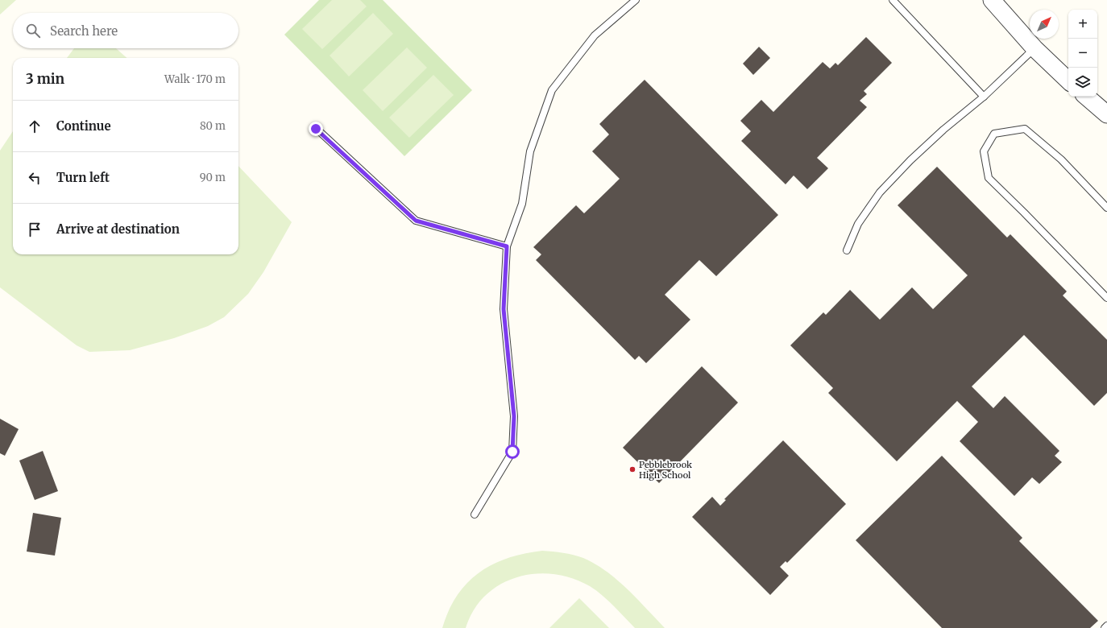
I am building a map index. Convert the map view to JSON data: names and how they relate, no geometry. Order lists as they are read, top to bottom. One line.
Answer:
{"places":["Pebblebrook High School"],"north":"top right","page":{"map_buttons":["+","−"],"search":"Search here","heading":["3 min","Walk · 170 m"],"list":[["Continue","80 m"],["Turn left","90 m"],"Arrive at destination"]}}
